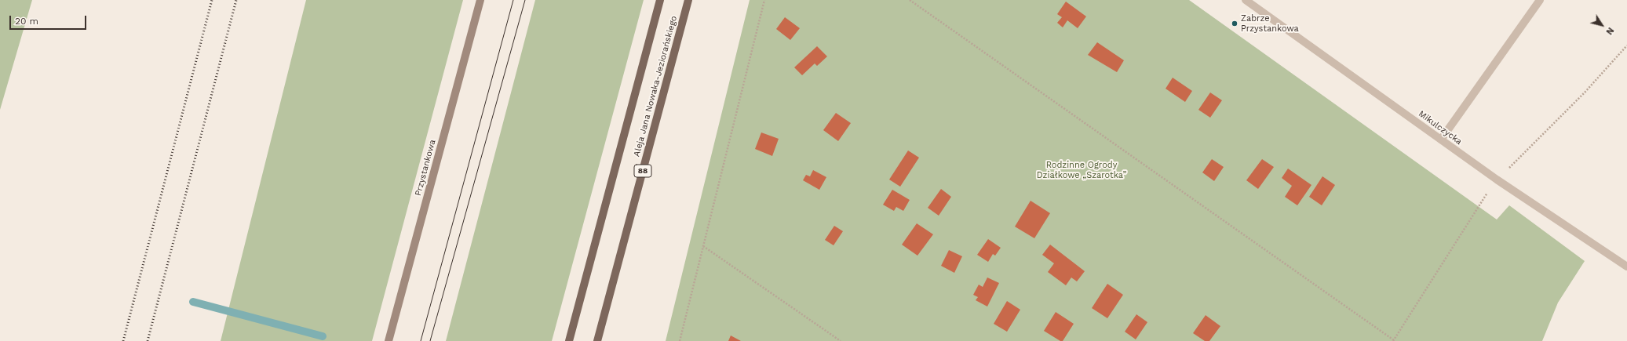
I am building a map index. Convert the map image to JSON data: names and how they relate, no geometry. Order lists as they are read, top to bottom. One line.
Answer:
{"streets":{"main road":["Aleja Jana Nowaka-Jeziorańskiego","Przystankowa","88"],"street":["Mikulczycka"]},"parks":["Rodzinne Ogrody Działkowe „Szarotka”"],"places":["Zabrze Przystankowa"],"scale_bar":"20 m","north":"bottom right"}
